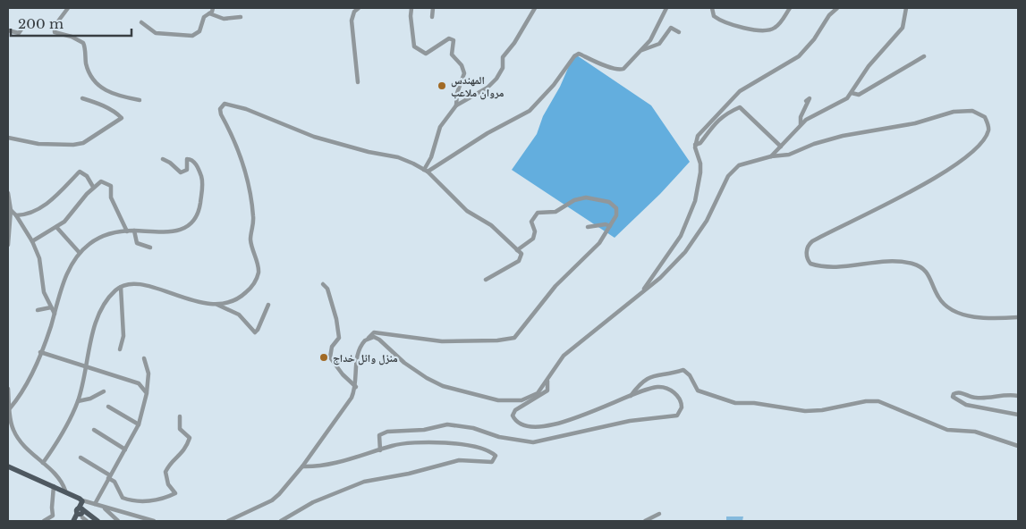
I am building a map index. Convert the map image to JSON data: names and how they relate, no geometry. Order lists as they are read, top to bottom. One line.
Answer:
{"places":["المهندس مروان ملاعب","منزل وائل خداج"],"scale_bar":"200 m"}
